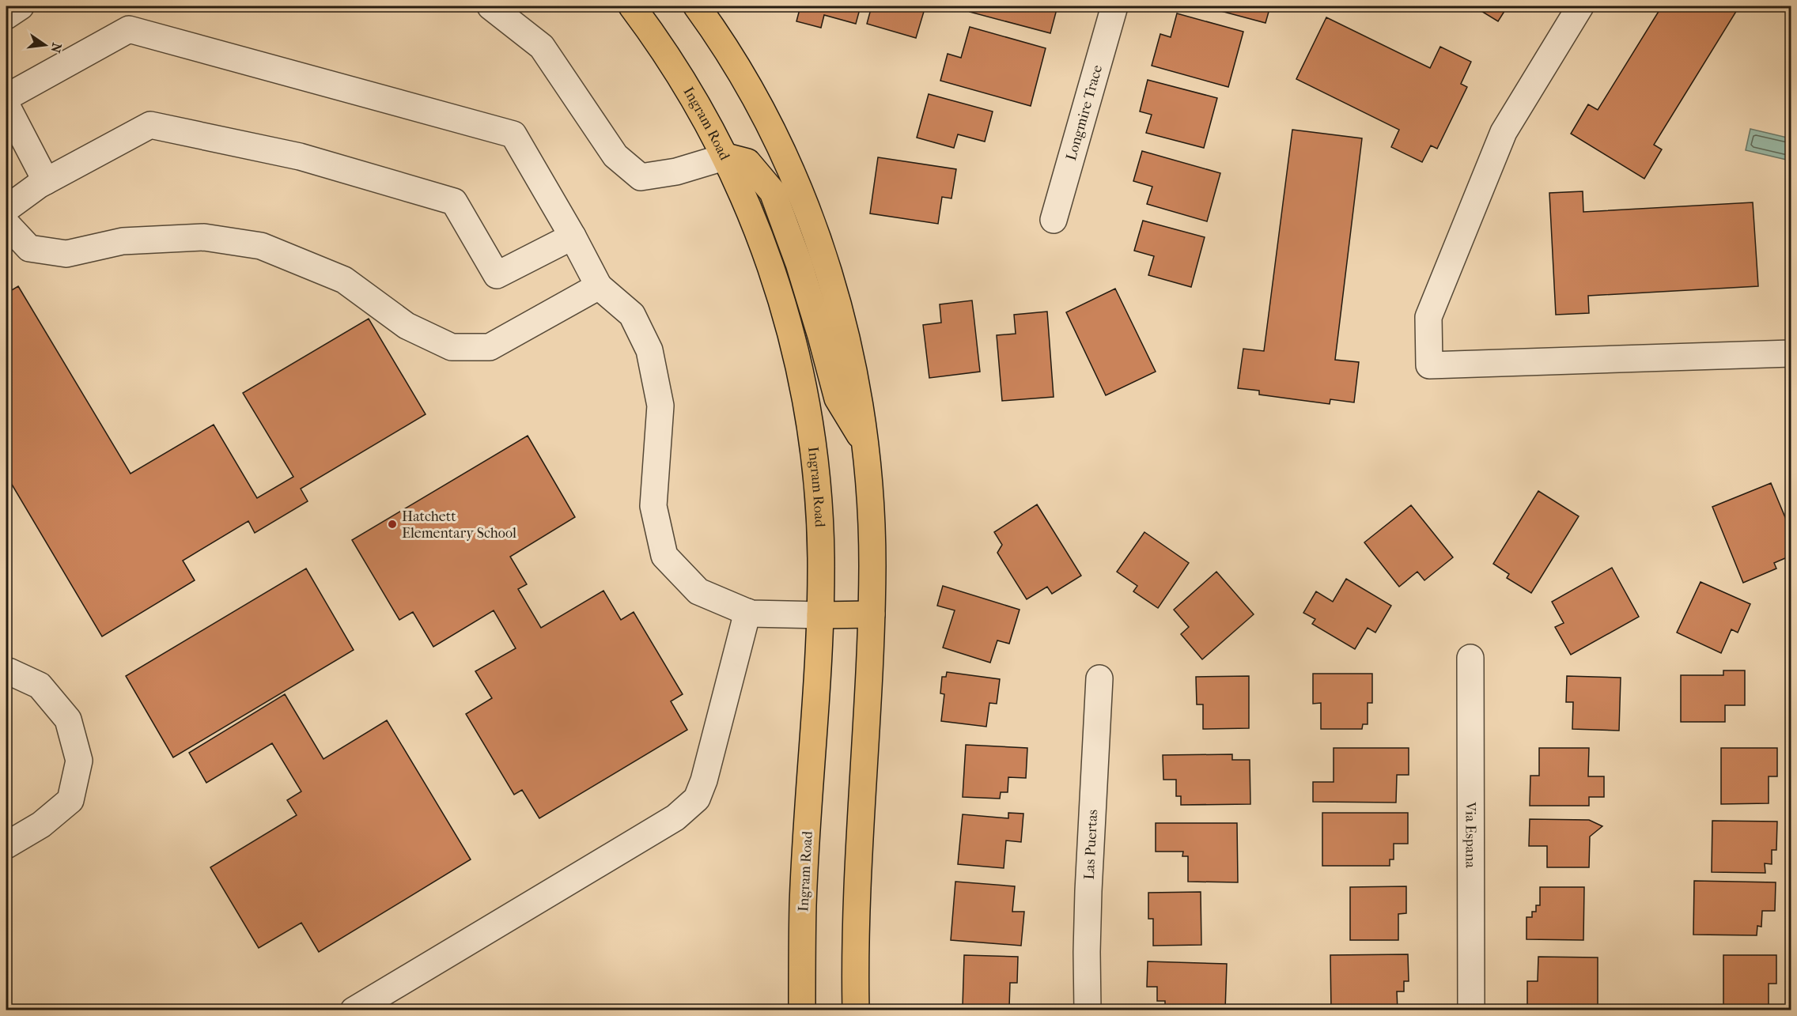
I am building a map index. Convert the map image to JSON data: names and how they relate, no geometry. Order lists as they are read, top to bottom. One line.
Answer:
{"streets":{"main road":["Ingram Road"],"street":["Longmire Trace","Via Espana","Las Puertas"]},"places":["Hatchett Elementary School"],"north":"right"}
